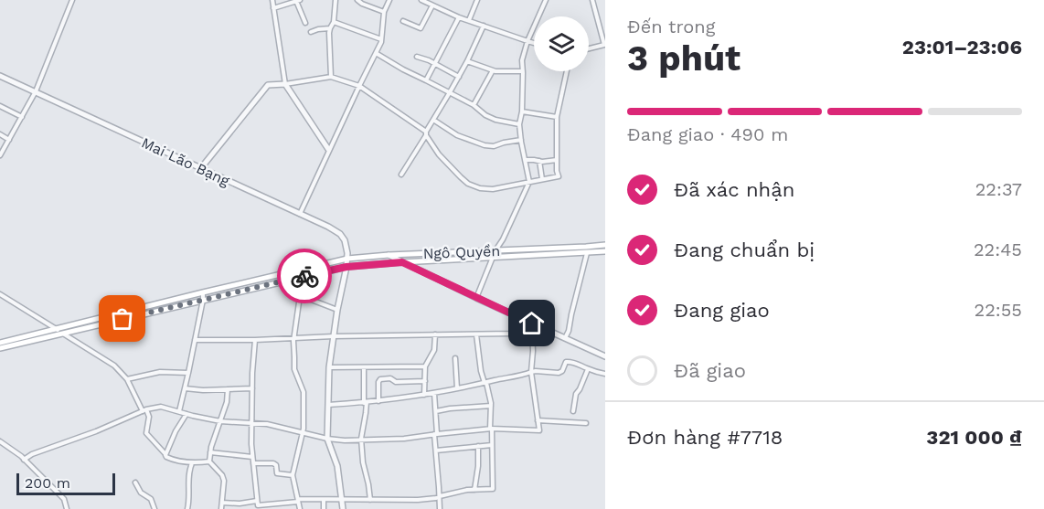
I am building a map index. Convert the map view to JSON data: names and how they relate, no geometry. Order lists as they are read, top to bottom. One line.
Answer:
{"streets":{"main road":["Ngô Quyền"],"street":["Mai Lão Bạng"]},"crossings":[["Mai Lão Bạng","Ngô Quyền"]],"scale_bar":"200 m","page":{"heading":["3 phút","Đến trong","23:01–23:06"],"panel":["Đơn hàng #7718","321 000 ₫"],"bar":"Đang giao · 490 m","list":[["Đã xác nhận","22:37"],["Đang chuẩn bị","22:45"],["Đang giao","22:55"],"Đã giao"],"scale":"200 m"}}
